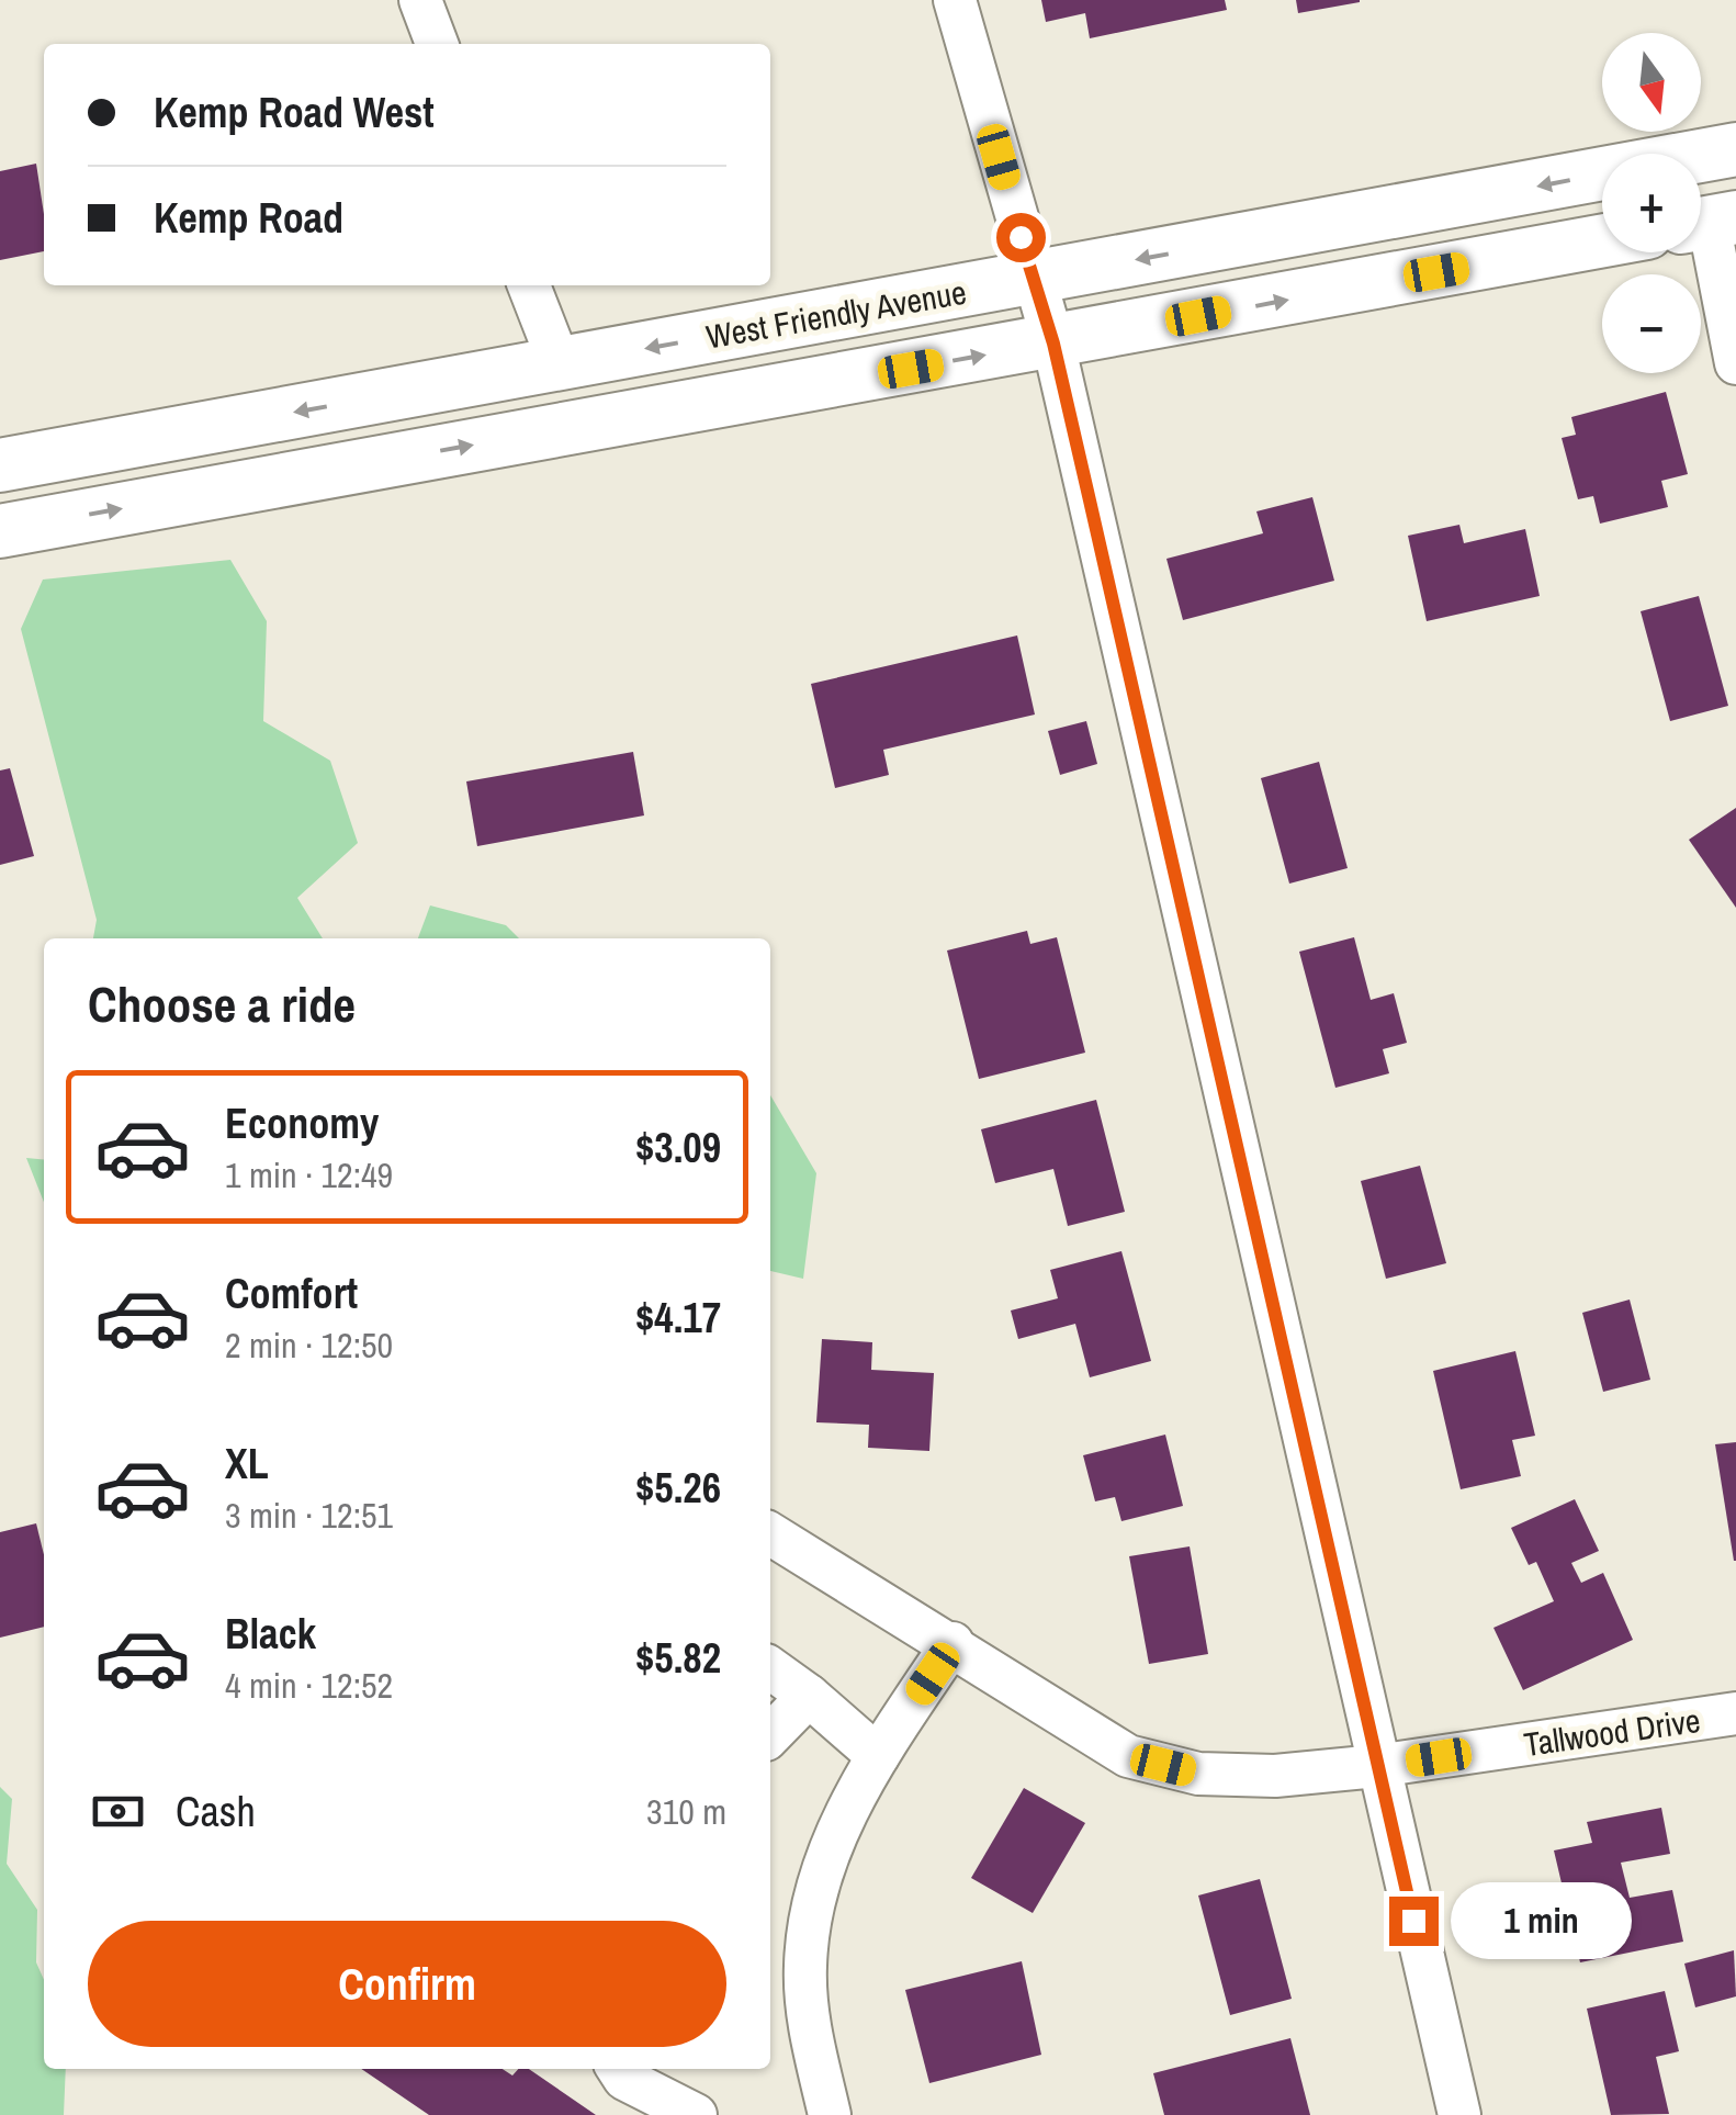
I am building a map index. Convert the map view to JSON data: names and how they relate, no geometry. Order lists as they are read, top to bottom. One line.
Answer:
{"streets":{"main road":["West Friendly Avenue"],"street":["Tallwood Drive"]},"north":"bottom","page":{"map_buttons":["+","−"],"banner":["Kemp Road West","Kemp Road"],"heading":"Choose a ride","list":[{"name":"Economy","note":"1 min · 12:49","value":"$3.09"},{"name":"Comfort","note":"2 min · 12:50","value":"$4.17"},{"name":"XL","note":"3 min · 12:51","value":"$5.26"},{"name":"Black","note":"4 min · 12:52","value":"$5.82"}],"pay":["Cash","310 m"],"bubble":"1 min","buttons":"Confirm"}}
